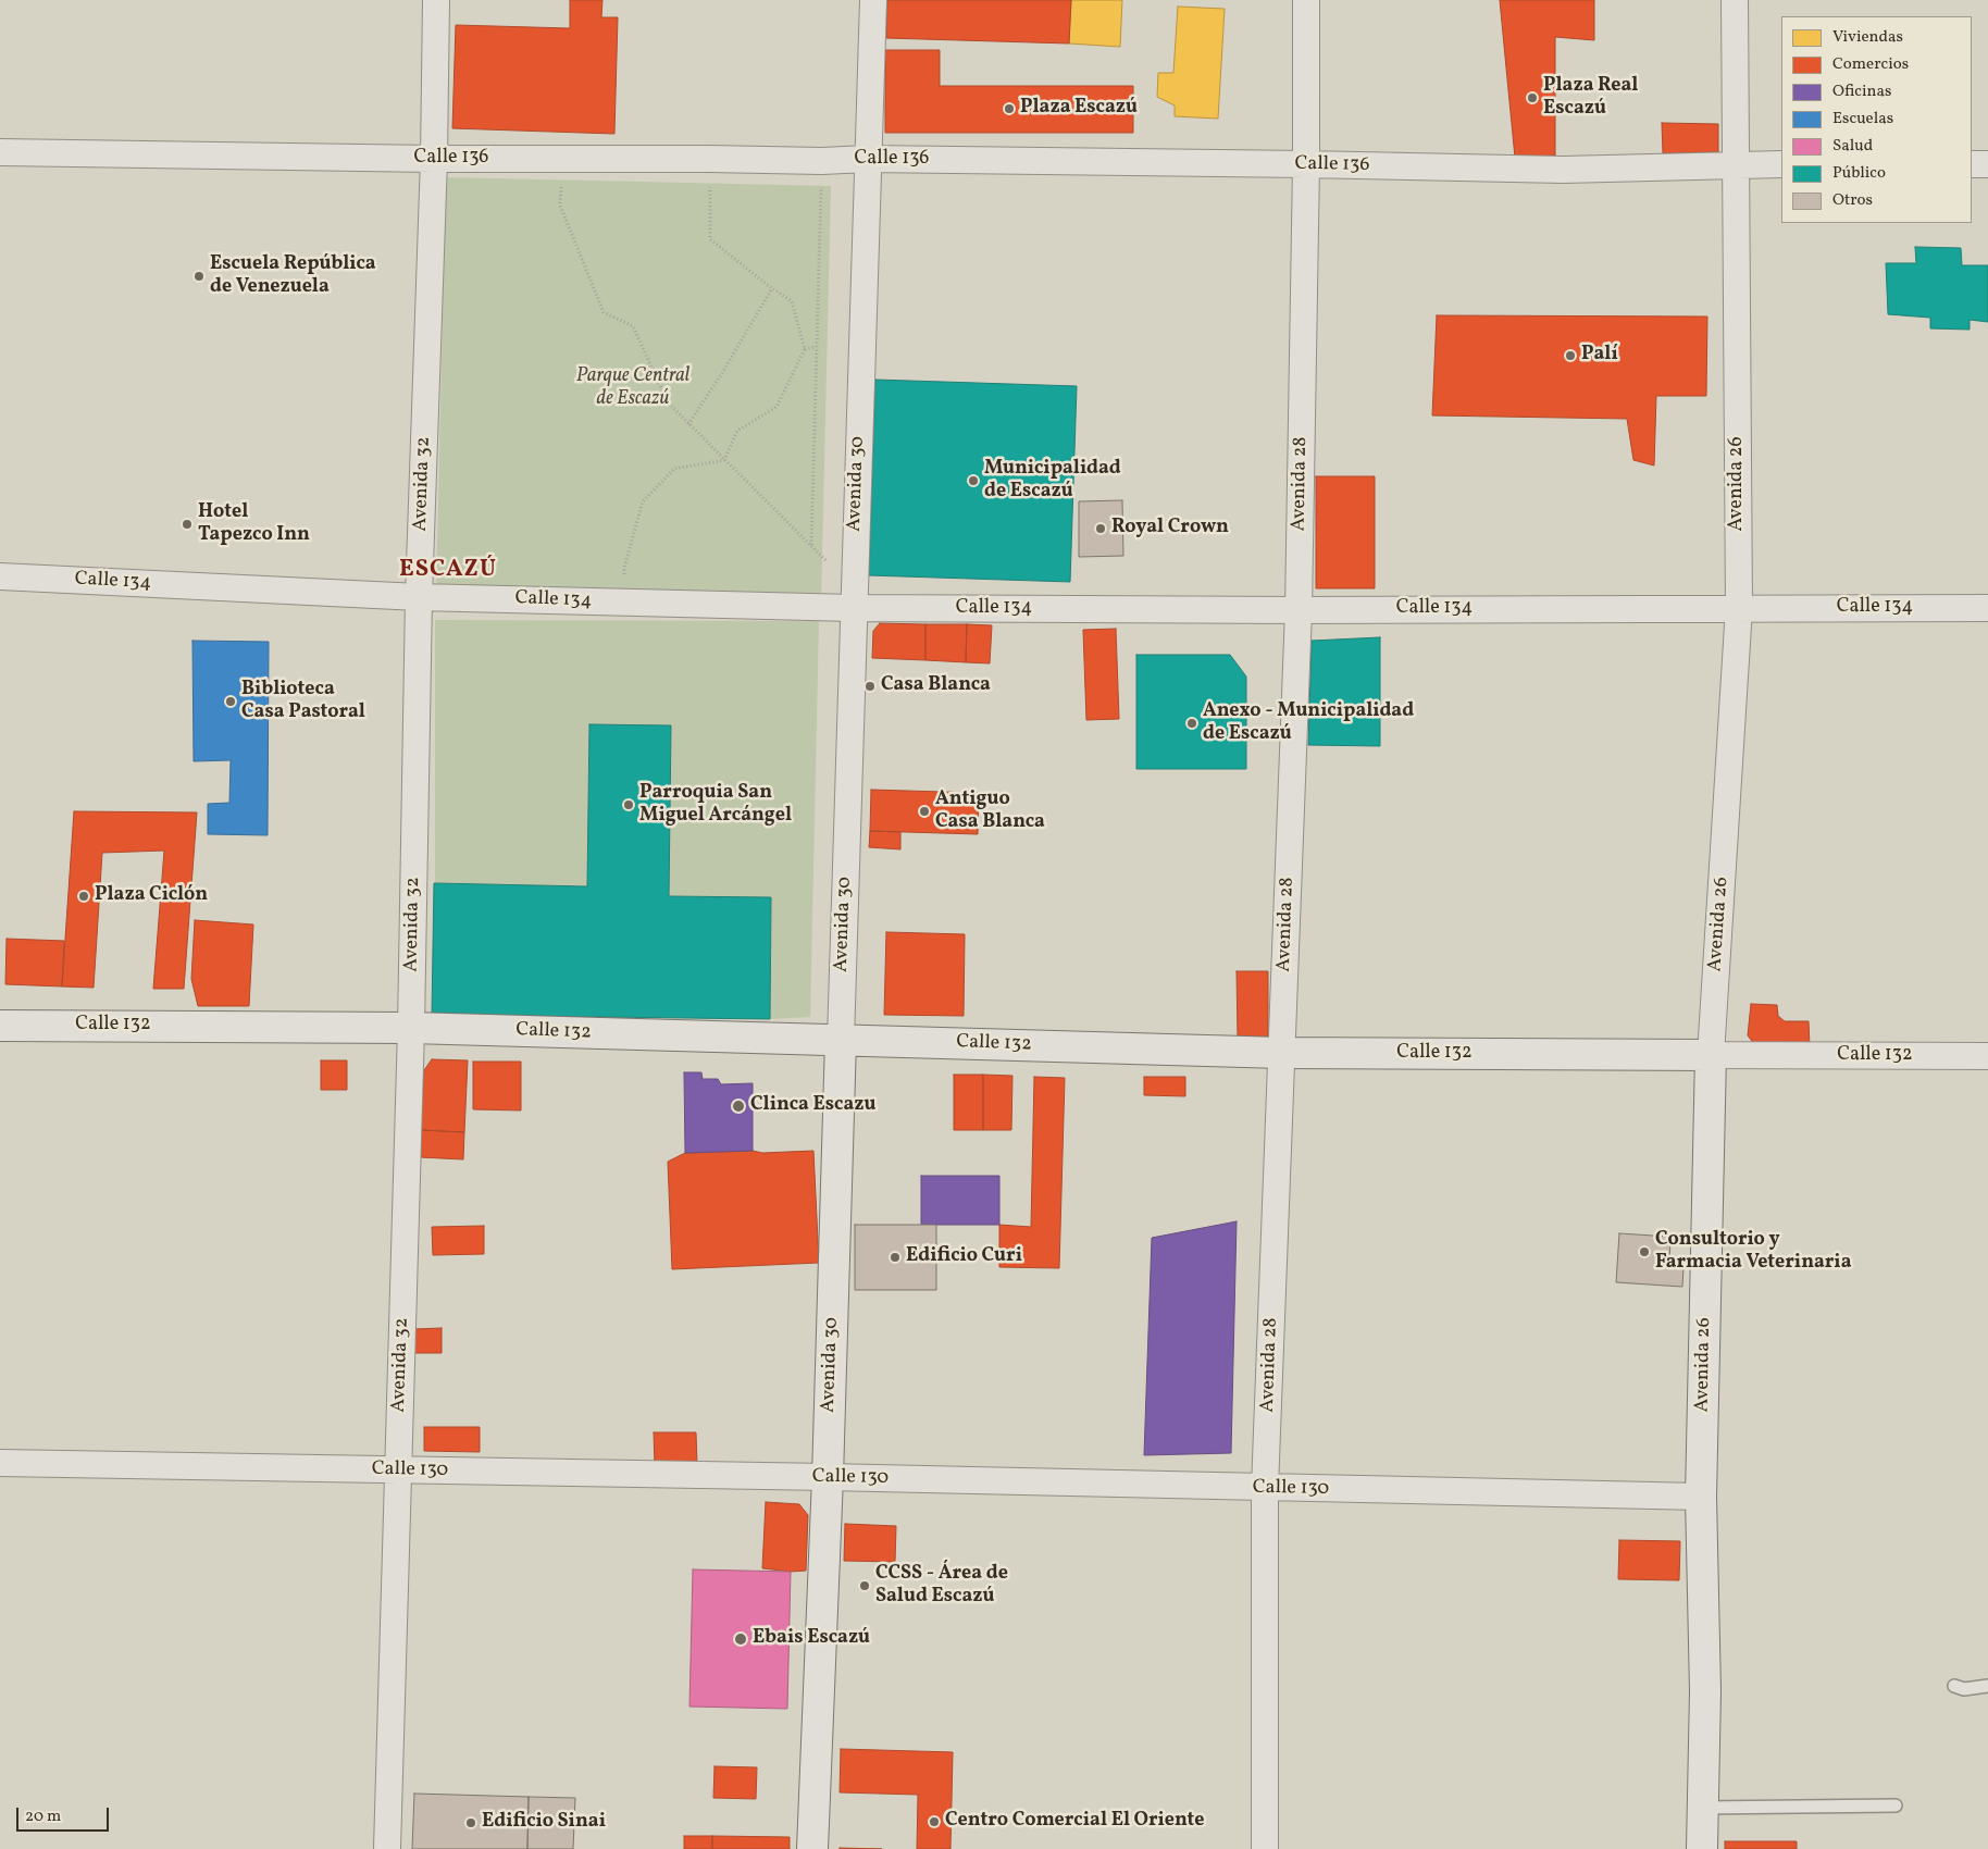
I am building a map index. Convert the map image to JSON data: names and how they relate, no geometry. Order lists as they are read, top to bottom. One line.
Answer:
{"streets":{"main road":["Avenida 30","Avenida 26","Calle 132"],"street":["Calle 136","Avenida 32","Avenida 28","Calle 134","Calle 130"]},"crossings":[["Calle 136","Avenida 32"],["Calle 136","Avenida 30"],["Calle 136","Avenida 28"],["Calle 136","Avenida 26"],["Avenida 32","Calle 134"],["Avenida 32","Calle 132"],["Avenida 32","Calle 130"],["Avenida 30","Calle 134"],["Avenida 30","Calle 132"],["Avenida 30","Calle 130"],["Avenida 28","Calle 134"],["Avenida 28","Calle 132"],["Avenida 28","Calle 130"],["Avenida 26","Calle 134"],["Avenida 26","Calle 132"],["Avenida 26","Calle 130"]],"districts":["ESCAZÚ"],"parks":["Parque Central de Escazú"],"places":["Plaza Real Escazú","Plaza Escazú","Escuela República de Venezuela","Palí","Municipalidad de Escazú","Hotel Tapezco Inn","Royal Crown","Casa Blanca","Biblioteca Casa Pastoral","Anexo - Municipalidad de Escazú","Parroquia San Miguel Arcángel","Antiguo Casa Blanca","Plaza Ciclón","Clinca Escazu","Consultorio y Farmacia Veterinaria","Edificio Curi","CCSS - Área de Salud Escazú","Ebais Escazú","Centro Comercial El Oriente","Edificio Sinai"],"legend":["Viviendas","Comercios","Oficinas","Escuelas","Salud","Público","Otros"],"scale_bar":"20 m"}
